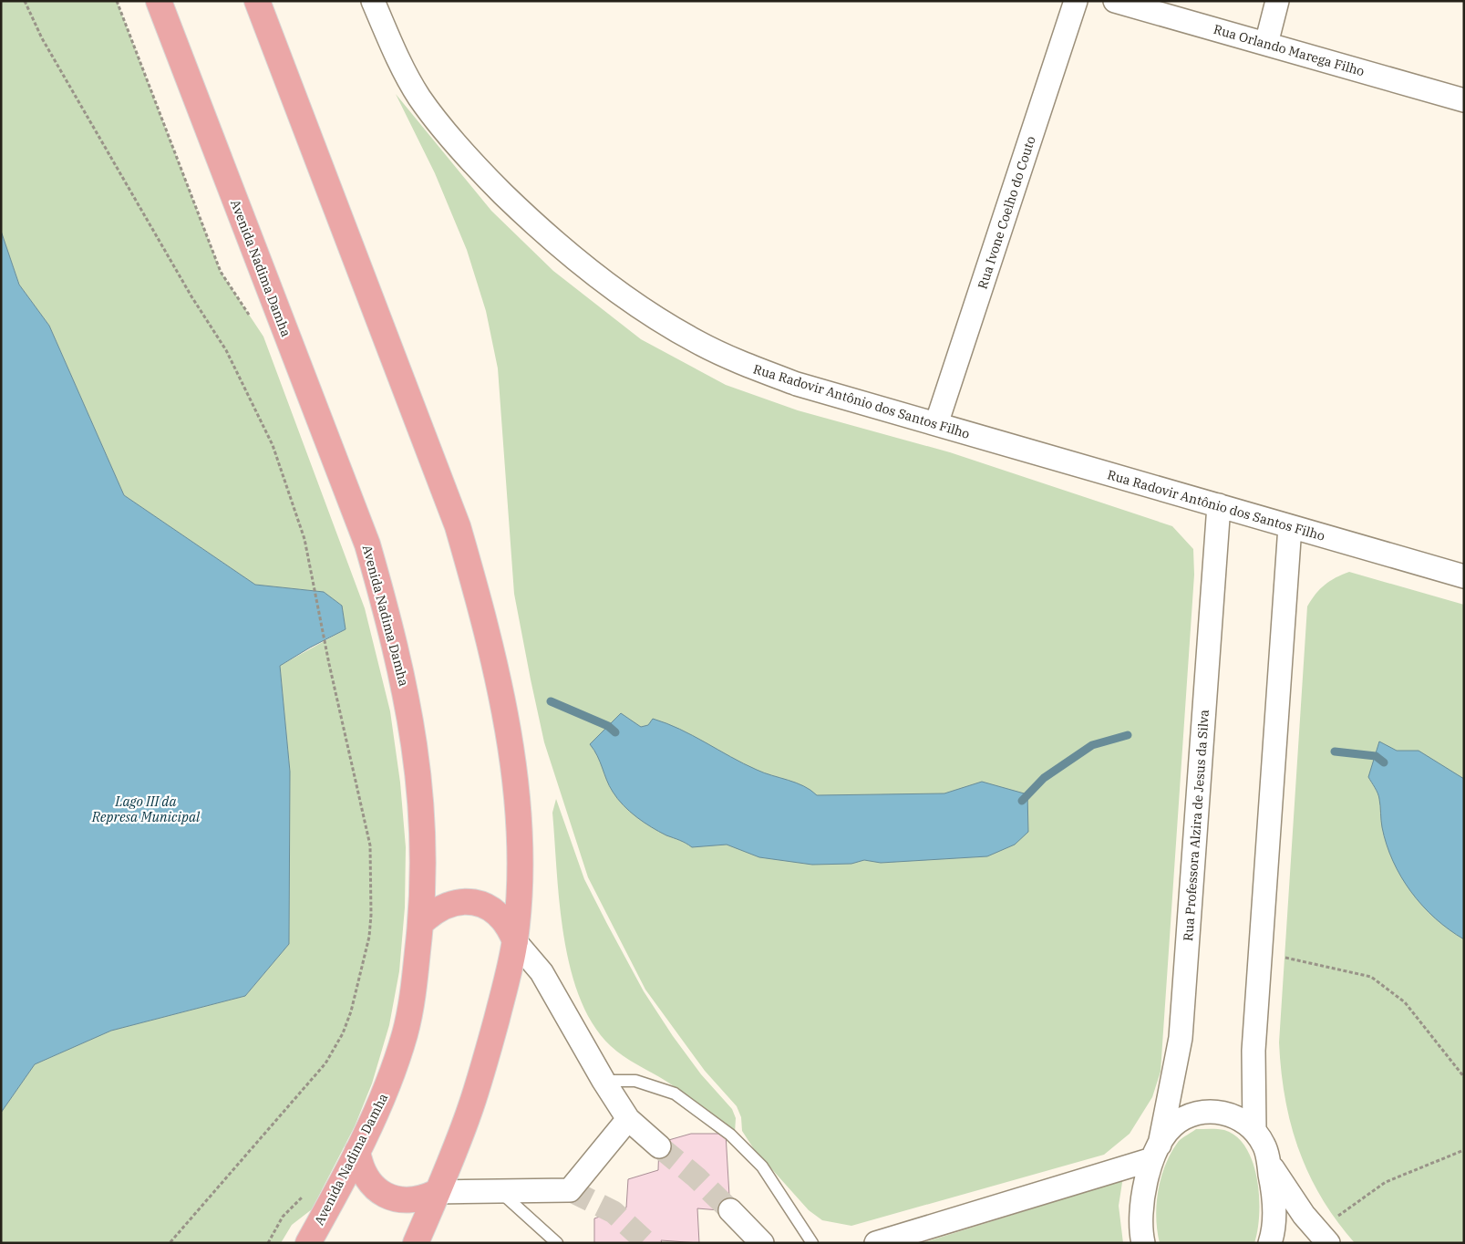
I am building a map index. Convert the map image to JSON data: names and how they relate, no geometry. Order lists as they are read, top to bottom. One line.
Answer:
{"streets":{"main road":["Avenida Nadima Damha"],"street":["Rua Orlando Marega Filho","Rua Ivone Coelho do Couto","Rua Radovir Antônio dos Santos Filho","Rua Professora Alzira de Jesus da Silva"]},"crossings":[["Rua Ivone Coelho do Couto","Rua Radovir Antônio dos Santos Filho"],["Rua Radovir Antônio dos Santos Filho","Rua Professora Alzira de Jesus da Silva"]],"water":["Lago III da Represa Municipal"]}
